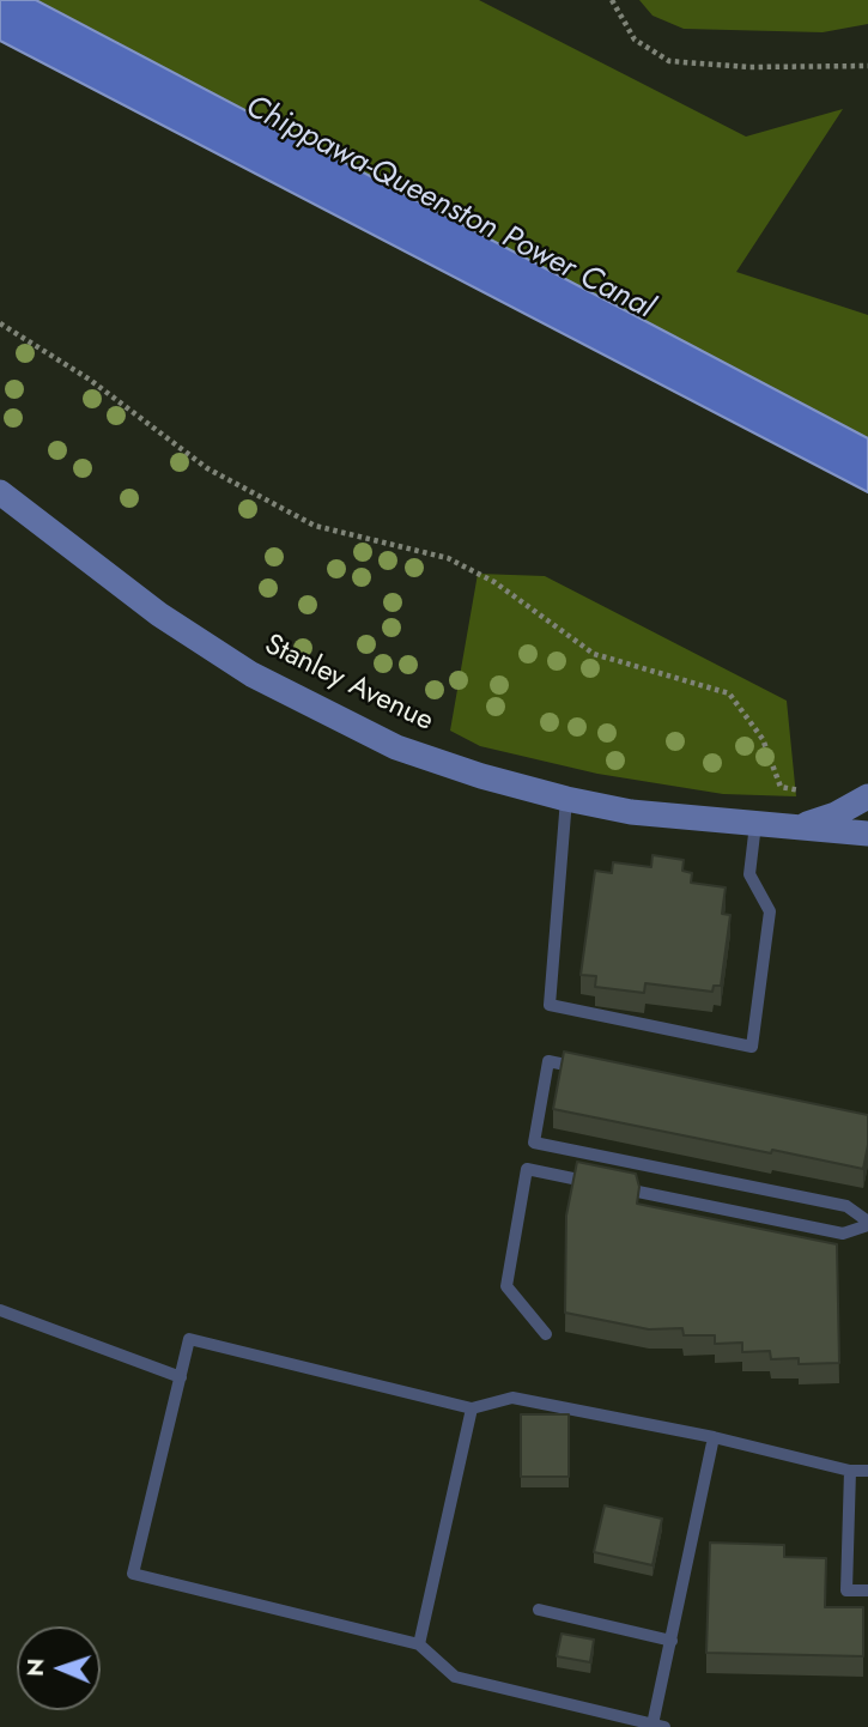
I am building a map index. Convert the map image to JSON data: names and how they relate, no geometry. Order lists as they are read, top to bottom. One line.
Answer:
{"streets":{"main road":["Stanley Avenue"]},"water":["Chippawa-Queenston Power Canal"],"north":"left"}
